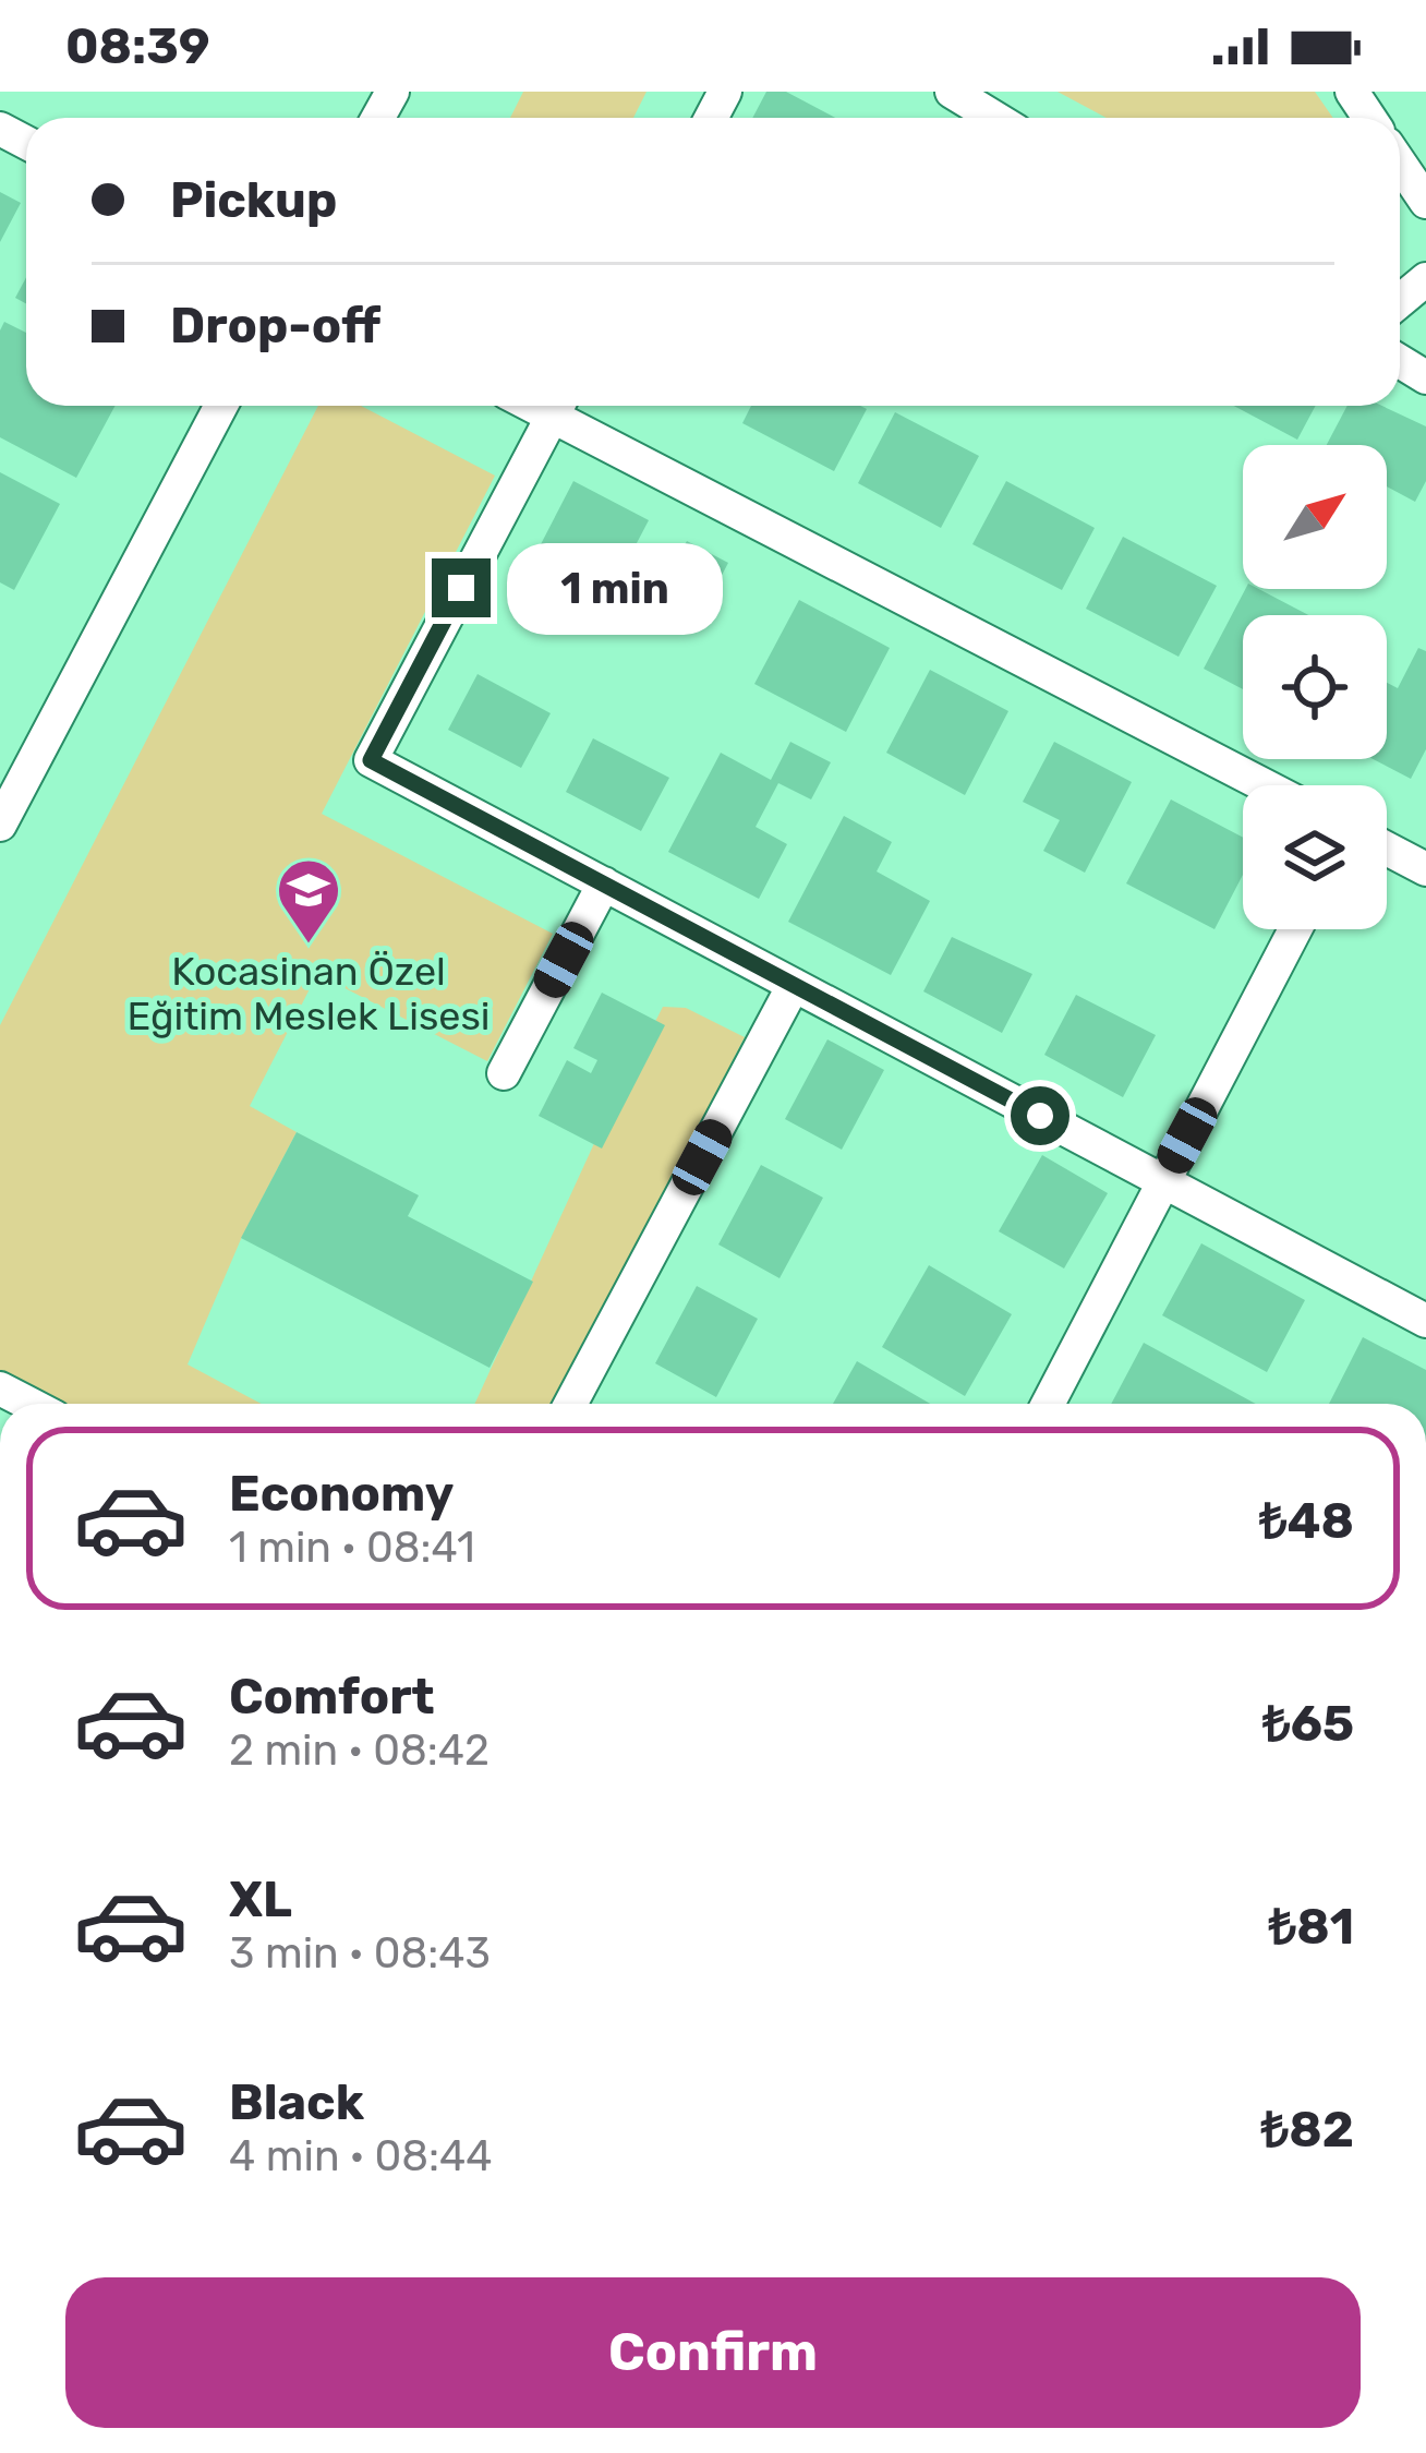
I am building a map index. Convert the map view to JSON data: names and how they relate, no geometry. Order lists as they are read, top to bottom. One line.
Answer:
{"places":{"school or university":["Kocasinan Özel Eğitim Meslek Lisesi"]},"north":"top right","page":{"status":"08:39","banner":["Pickup","Drop-off"],"bubble":"1 min","list":[{"name":"Economy","note":"1 min · 08:41","value":"₺48"},{"name":"Comfort","note":"2 min · 08:42","value":"₺65"},{"name":"XL","note":"3 min · 08:43","value":"₺81"},{"name":"Black","note":"4 min · 08:44","value":"₺82"}],"buttons":"Confirm"}}
